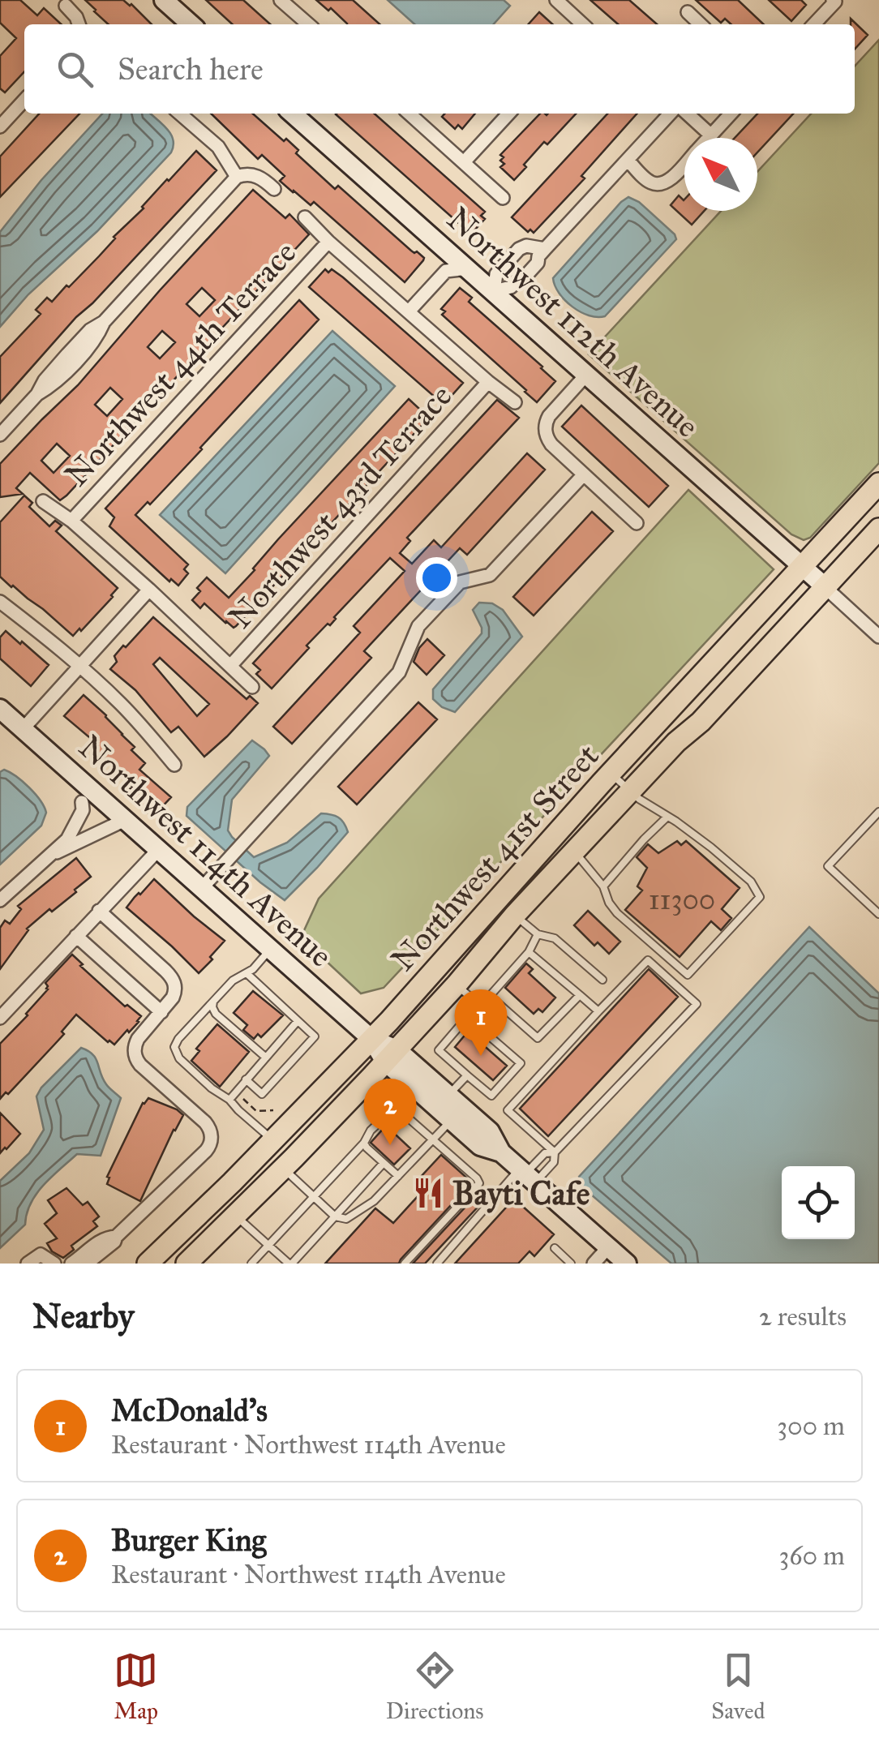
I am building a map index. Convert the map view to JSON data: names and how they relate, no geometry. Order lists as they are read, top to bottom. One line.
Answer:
{"streets":{"main road":["Northwest 41st Street"],"street":["Northwest 112th Avenue","Northwest 44th Terrace","Northwest 43rd Terrace","Northwest 114th Avenue"]},"crossings":[["Northwest 112th Avenue","Northwest 41st Street"],["Northwest 114th Avenue","Northwest 41st Street"]],"places":{"restaurant":["Bayti Cafe"]},"house_numbers":["11300"],"north":"top left","page":{"search":"Search here","pins":["1","2"],"heading":["Nearby","2 results"],"list":[{"mark":"1","name":"McDonald's","note":"Restaurant · Northwest 114th Avenue","value":"300 m"},{"mark":"2","name":"Burger King","note":"Restaurant · Northwest 114th Avenue","value":"360 m"}],"nav":["Map","Directions","Saved"]}}
